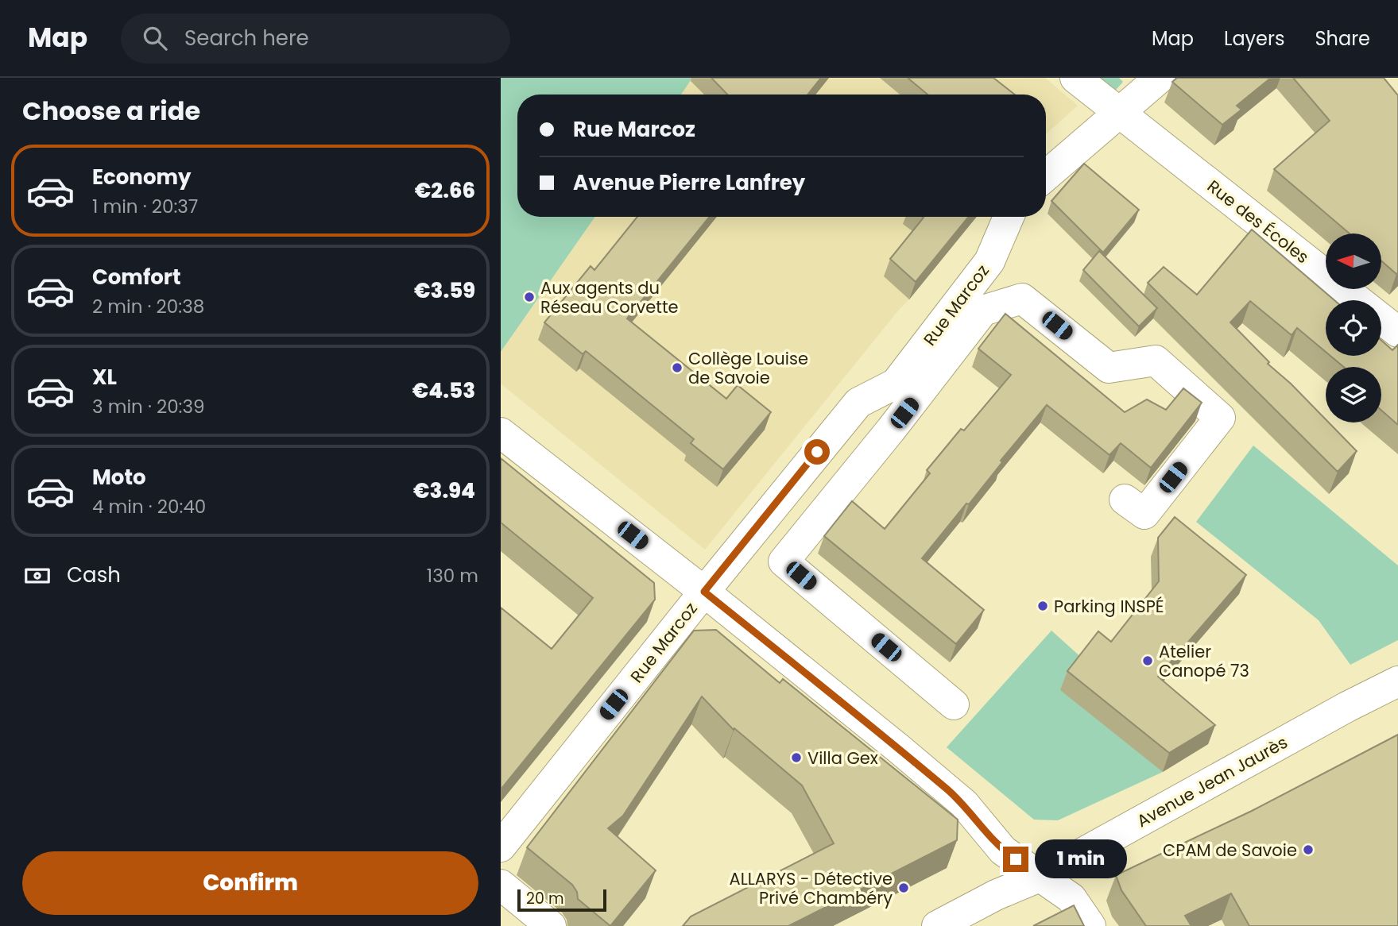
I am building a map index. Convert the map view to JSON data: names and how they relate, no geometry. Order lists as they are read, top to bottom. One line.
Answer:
{"streets":{"street":["Rue des Écoles","Rue Marcoz","Avenue Jean Jaurès"]},"places":["Aux agents du Réseau Corvette","Collège Louise de Savoie","Parking INSPÉ","Atelier Canopé 73","Villa Gex","CPAM de Savoie","ALLARYS - Détective Privé Chambéry"],"scale_bar":"20 m","north":"left","page":{"header":"Map","search":"Search here","nav":["Map","Layers","Share"],"heading":"Choose a ride","banner":["Rue Marcoz","Avenue Pierre Lanfrey"],"list":[{"name":"Economy","note":"1 min · 20:37","value":"€2.66"},{"name":"Comfort","note":"2 min · 20:38","value":"€3.59"},{"name":"XL","note":"3 min · 20:39","value":"€4.53"},{"name":"Moto","note":"4 min · 20:40","value":"€3.94"}],"pay":["Cash","130 m"],"bubble":"1 min","buttons":"Confirm","scale":"20 m"}}
